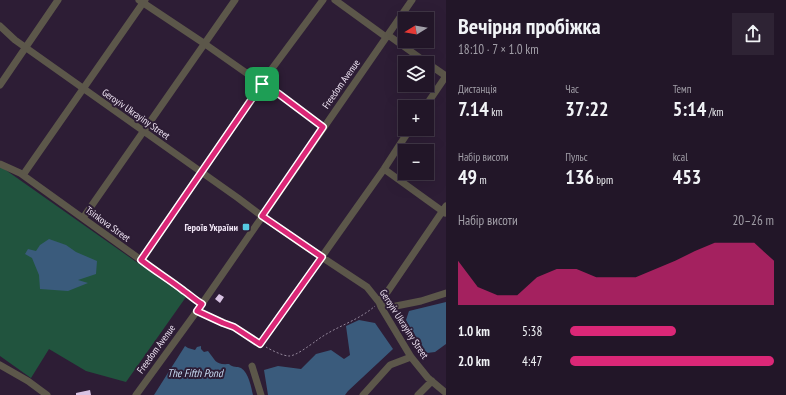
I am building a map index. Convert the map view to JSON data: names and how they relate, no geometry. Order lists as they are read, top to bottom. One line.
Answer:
{"streets":{"street":["Freedom Avenue","Geroyiv Ukrayiny Street","Tsinkova Street"]},"crossings":[["Freedom Avenue","Geroyiv Ukrayiny Street"],["Freedom Avenue","Tsinkova Street"]],"water":["The Fifth Pond"],"places":{"transit":["Героїв України"]},"north":"left","page":{"heading":["Вечірня пробіжка","18:10 · 7 × 1.0 km"],"map_buttons":["+","−"],"stats":[["Дистанція","7.14 km"],["Час","37:22"],["Темп","5:14 /km"],["Набір висоти","49 m"],["Пульс","136 bpm"],["kcal","453"]],"chart":["Набір висоти","20–26 m"],"list":[{"name":"1.0 km","note":"5:38"},{"name":"2.0 km","note":"4:47"}]}}
